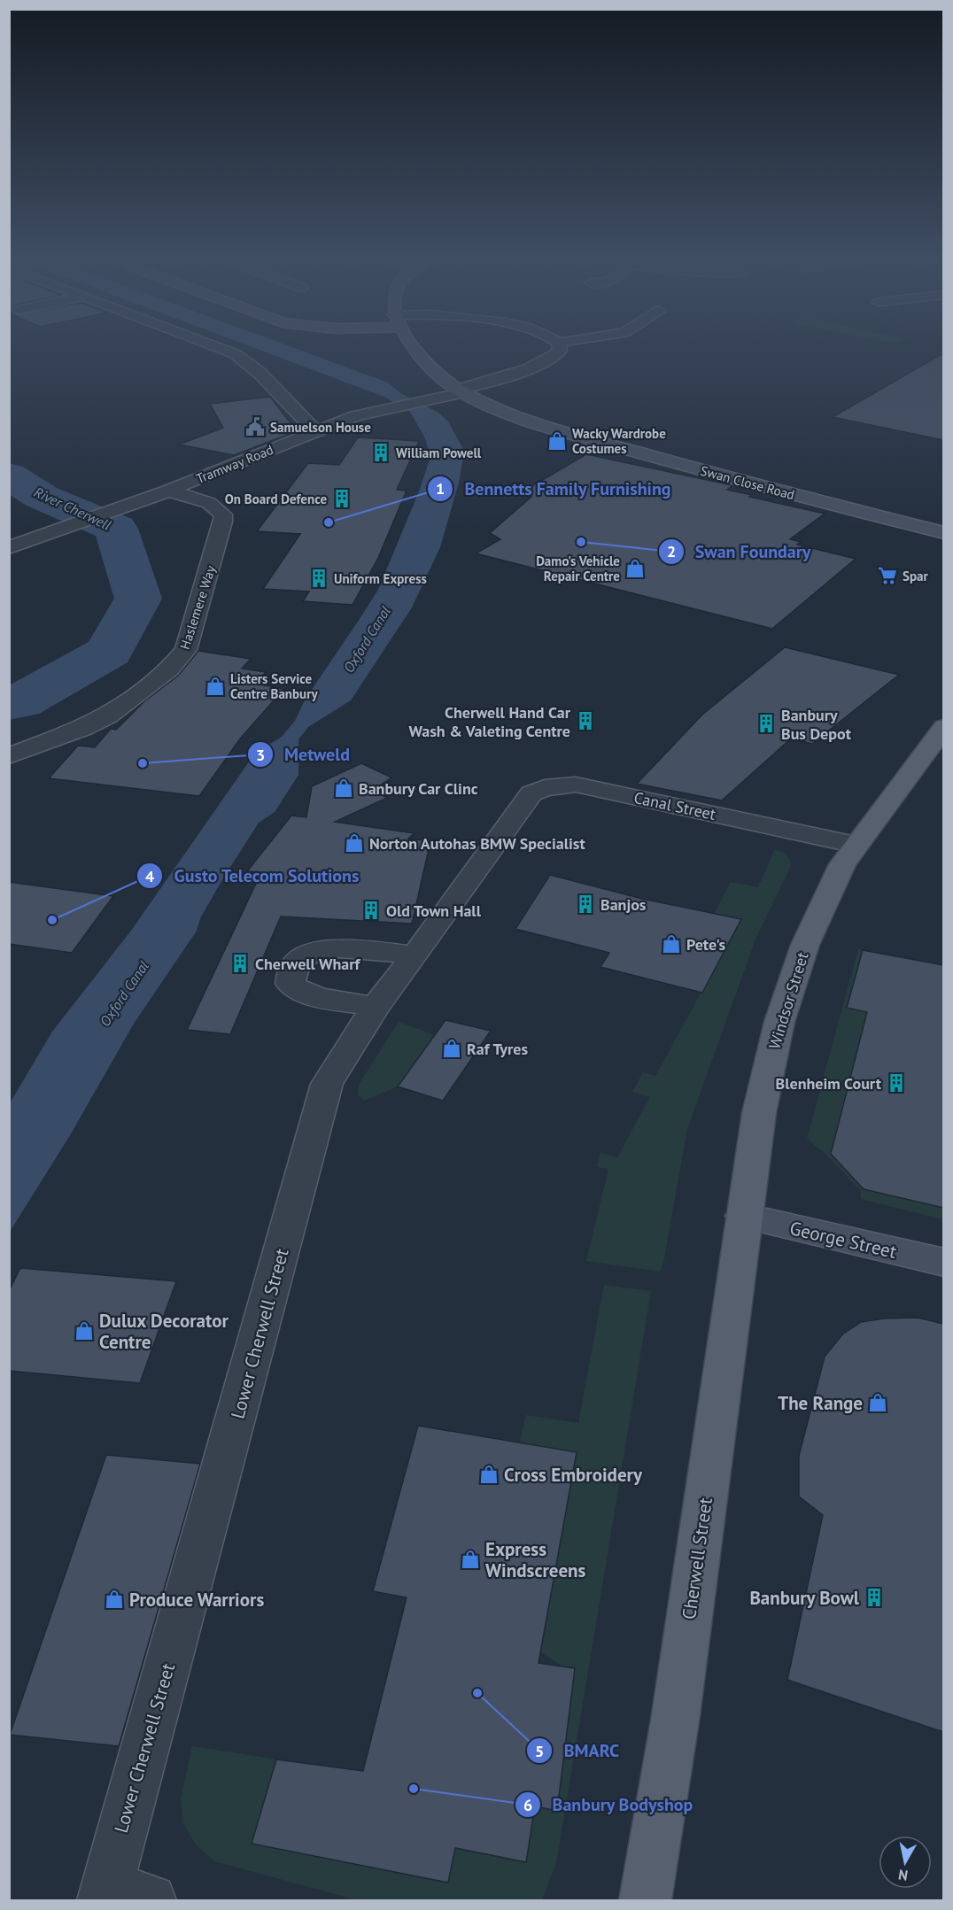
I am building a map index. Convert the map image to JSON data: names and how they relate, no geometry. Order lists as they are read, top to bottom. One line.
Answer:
{"streets":{"main road":["Windsor Street","Cherwell Street"],"street":["Tramway Road","Swan Close Road","Haslemere Way","Canal Street","George Street","Lower Cherwell Street"]},"crossings":[["Tramway Road","Swan Close Road"],["Tramway Road","Haslemere Way"],["Canal Street","Windsor Street"],["Canal Street","Lower Cherwell Street"],["Windsor Street","George Street"],["Windsor Street","Cherwell Street"],["George Street","Cherwell Street"]],"water":["River Cherwell","Oxford Canal"],"places":{"public building":["Samuelson House"],"shop":["Wacky Wardrobe Costumes","Damo's Vehicle Repair Centre","Listers Service Centre Banbury","Banbury Car Clinc","Norton Autohas BMW Specialist","Pete's","Raf Tyres","Dulux Decorator Centre","The Range","Cross Embroidery","Express Windscreens","Produce Warriors"],"building":["William Powell","On Board Defence","Uniform Express","Cherwell Hand Car Wash & Valeting Centre","Banbury Bus Depot","Banjos","Old Town Hall","Cherwell Wharf","Blenheim Court","Banbury Bowl"],"other":["Bennetts Family Furnishing","Swan Foundary","Metweld","Gusto Telecom Solutions","BMARC","Banbury Bodyshop"],"supermarket":["Spar"]},"north":"bottom"}
